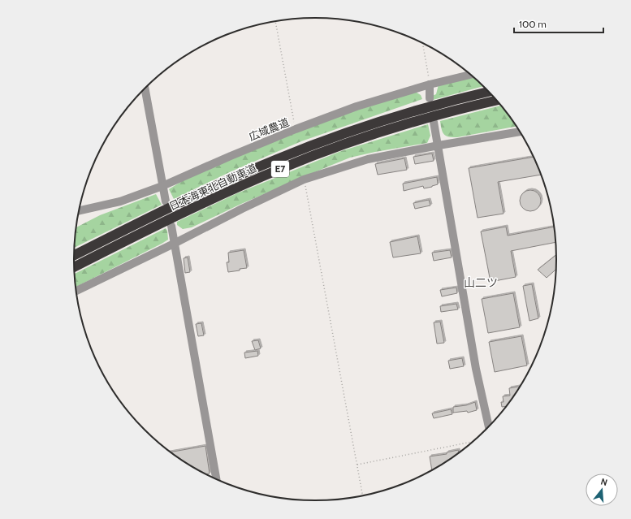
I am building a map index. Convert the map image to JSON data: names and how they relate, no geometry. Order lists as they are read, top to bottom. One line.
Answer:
{"streets":{"highway":["E7","日本海東北自動車道"],"street":["広域農道"]},"districts":["山二ツ"],"scale_bar":"100 m","north":"top"}
